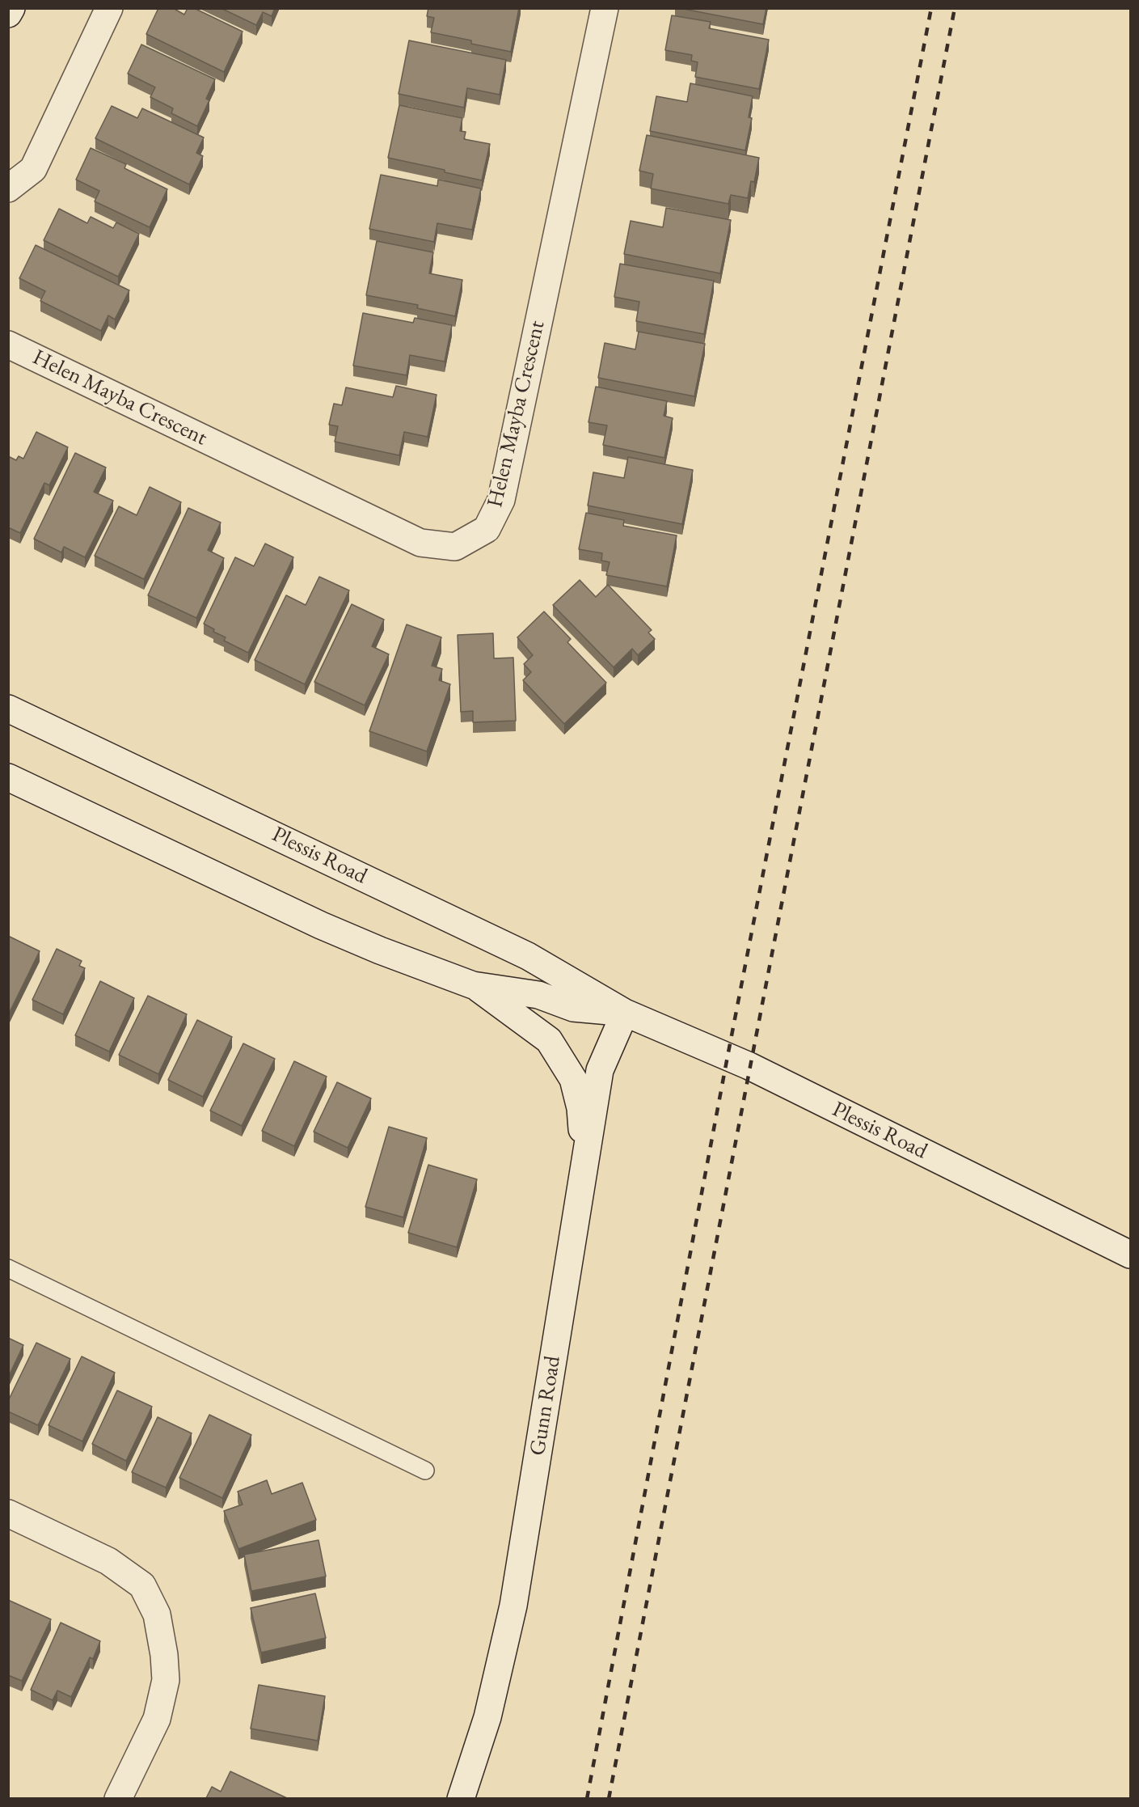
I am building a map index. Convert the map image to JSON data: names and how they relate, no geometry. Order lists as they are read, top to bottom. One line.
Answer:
{"streets":{"street":["Helen Mayba Crescent","Plessis Road","Gunn Road"]},"crossings":[["Plessis Road","Gunn Road"]]}
